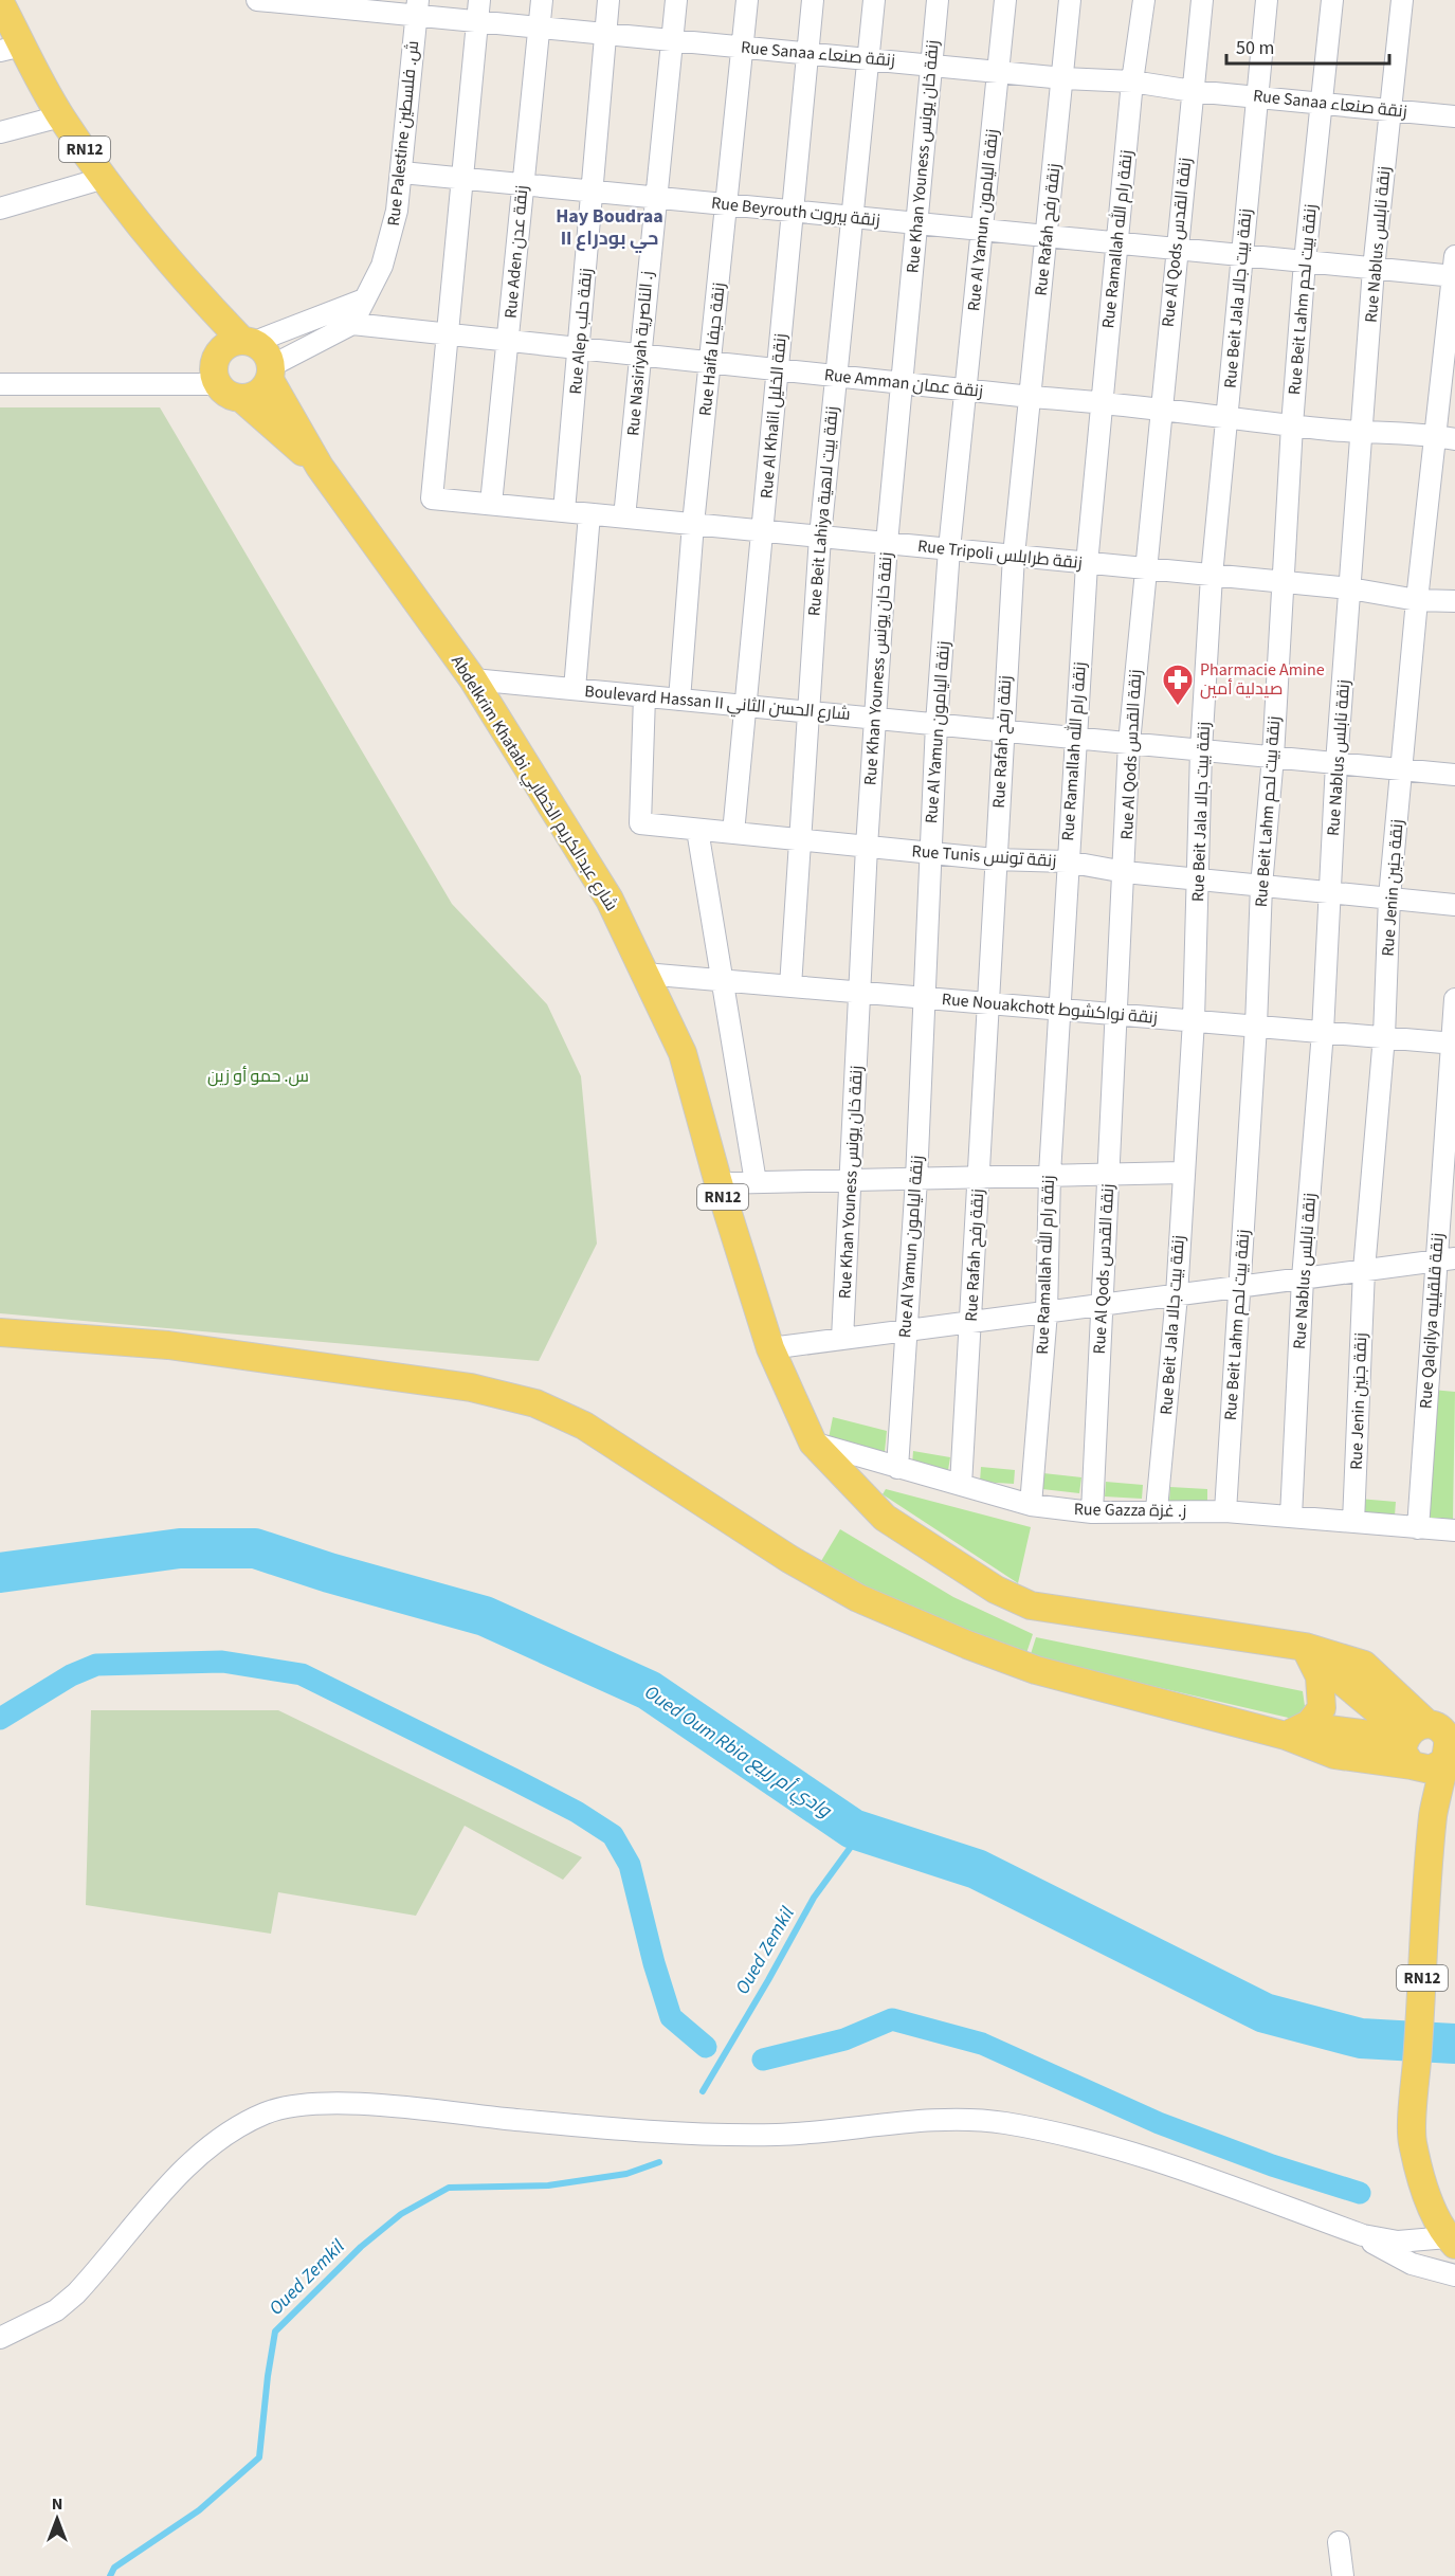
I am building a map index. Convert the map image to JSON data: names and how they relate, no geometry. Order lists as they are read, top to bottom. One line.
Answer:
{"streets":{"main road":["RN12","Abdelkrim Khatabi شارع عبدالكريم الخطابي"],"street":["Rue Sanaa زنقة صنعاء","Rue Palestine ش. فلسطين","Rue Khan Youness زنقة خان يونس","Rue Beyrouth زنقة بيروت","Rue Al Yamun زنقة اليامون","Rue Rafah زنقة رفح","Rue Ramallah زنقة رام الله","Rue Al Qods زنقة القدس","Rue Nablus زنقة نابلس","Rue Aden زنقة عدن","Rue Beit Jala زنقة بيت جالا","Rue Beit Lahm زنقة بيت لحم","Rue Alep زنقة حلب","Rue Haifa زنقة حيفا","Rue Nasiriyah ز. الناصرية","Rue Amman زنقة عمان","Rue Al Khalil زنقة الخليل","Rue Beit Lahiya زنقة بيت لاهية","Rue Tripoli زنقة طرابلس","Boulevard Hassan II شارع الحسن الثاني","Rue Tunis زنقة تونس","Rue Jenin زنقة جنين","Rue Nouakchott زنقة نواكشوط","Rue Qalqilya زنقة قلقيليه","Rue Gazza ز. غزة"]},"crossings":[["Rue Sanaa زنقة صنعاء","Rue Palestine ش. فلسطين"],["Rue Sanaa زنقة صنعاء","Rue Khan Youness زنقة خان يونس"],["Rue Sanaa زنقة صنعاء","Rue Al Yamun زنقة اليامون"],["Rue Sanaa زنقة صنعاء","Rue Rafah زنقة رفح"],["Rue Sanaa زنقة صنعاء","Rue Ramallah زنقة رام الله"],["Rue Sanaa زنقة صنعاء","Rue Al Qods زنقة القدس"],["Rue Sanaa زنقة صنعاء","Rue Nablus زنقة نابلس"],["Rue Sanaa زنقة صنعاء","Rue Aden زنقة عدن"],["Rue Sanaa زنقة صنعاء","Rue Beit Jala زنقة بيت جالا"],["Rue Sanaa زنقة صنعاء","Rue Beit Lahm زنقة بيت لحم"],["Rue Sanaa زنقة صنعاء","Rue Alep زنقة حلب"],["Rue Sanaa زنقة صنعاء","Rue Haifa زنقة حيفا"],["Rue Sanaa زنقة صنعاء","Rue Nasiriyah ز. الناصرية"],["Rue Sanaa زنقة صنعاء","Rue Al Khalil زنقة الخليل"],["Rue Sanaa زنقة صنعاء","Rue Beit Lahiya زنقة بيت لاهية"],["Rue Palestine ش. فلسطين","Rue Beyrouth زنقة بيروت"],["Rue Palestine ش. فلسطين","Rue Amman زنقة عمان"],["RN12","Abdelkrim Khatabi شارع عبدالكريم الخطابي"],["Rue Khan Youness زنقة خان يونس","Rue Beyrouth زنقة بيروت"],["Rue Khan Youness زنقة خان يونس","Rue Amman زنقة عمان"],["Rue Khan Youness زنقة خان يونس","Rue Tripoli زنقة طرابلس"],["Rue Khan Youness زنقة خان يونس","Boulevard Hassan II شارع الحسن الثاني"],["Rue Khan Youness زنقة خان يونس","Rue Tunis زنقة تونس"],["Rue Khan Youness زنقة خان يونس","Rue Nouakchott زنقة نواكشوط"],["Rue Beyrouth زنقة بيروت","Rue Al Yamun زنقة اليامون"],["Rue Beyrouth زنقة بيروت","Rue Rafah زنقة رفح"],["Rue Beyrouth زنقة بيروت","Rue Ramallah زنقة رام الله"],["Rue Beyrouth زنقة بيروت","Rue Al Qods زنقة القدس"],["Rue Beyrouth زنقة بيروت","Rue Nablus زنقة نابلس"],["Rue Beyrouth زنقة بيروت","Rue Aden زنقة عدن"],["Rue Beyrouth زنقة بيروت","Rue Beit Jala زنقة بيت جالا"],["Rue Beyrouth زنقة بيروت","Rue Beit Lahm زنقة بيت لحم"],["Rue Beyrouth زنقة بيروت","Rue Alep زنقة حلب"],["Rue Beyrouth زنقة بيروت","Rue Haifa زنقة حيفا"],["Rue Beyrouth زنقة بيروت","Rue Nasiriyah ز. الناصرية"],["Rue Beyrouth زنقة بيروت","Rue Al Khalil زنقة الخليل"],["Rue Beyrouth زنقة بيروت","Rue Beit Lahiya زنقة بيت لاهية"],["Rue Beyrouth زنقة بيروت","Rue Jenin زنقة جنين"],["Rue Al Yamun زنقة اليامون","Rue Amman زنقة عمان"],["Rue Al Yamun زنقة اليامون","Rue Tripoli زنقة طرابلس"],["Rue Al Yamun زنقة اليامون","Boulevard Hassan II شارع الحسن الثاني"],["Rue Al Yamun زنقة اليامون","Rue Tunis زنقة تونس"],["Rue Al Yamun زنقة اليامون","Rue Nouakchott زنقة نواكشوط"],["Rue Al Yamun زنقة اليامون","Rue Gazza ز. غزة"],["Rue Rafah زنقة رفح","Rue Amman زنقة عمان"],["Rue Rafah زنقة رفح","Rue Tripoli زنقة طرابلس"],["Rue Rafah زنقة رفح","Boulevard Hassan II شارع الحسن الثاني"],["Rue Rafah زنقة رفح","Rue Tunis زنقة تونس"],["Rue Rafah زنقة رفح","Rue Nouakchott زنقة نواكشوط"],["Rue Rafah زنقة رفح","Rue Gazza ز. غزة"],["Rue Ramallah زنقة رام الله","Rue Amman زنقة عمان"],["Rue Ramallah زنقة رام الله","Rue Tripoli زنقة طرابلس"],["Rue Ramallah زنقة رام الله","Boulevard Hassan II شارع الحسن الثاني"],["Rue Ramallah زنقة رام الله","Rue Tunis زنقة تونس"],["Rue Ramallah زنقة رام الله","Rue Nouakchott زنقة نواكشوط"],["Rue Ramallah زنقة رام الله","Rue Gazza ز. غزة"],["Rue Al Qods زنقة القدس","Rue Amman زنقة عمان"],["Rue Al Qods زنقة القدس","Rue Tripoli زنقة طرابلس"],["Rue Al Qods زنقة القدس","Boulevard Hassan II شارع الحسن الثاني"],["Rue Al Qods زنقة القدس","Rue Tunis زنقة تونس"],["Rue Al Qods زنقة القدس","Rue Nouakchott زنقة نواكشوط"],["Rue Al Qods زنقة القدس","Rue Gazza ز. غزة"],["Rue Nablus زنقة نابلس","Rue Amman زنقة عمان"],["Rue Nablus زنقة نابلس","Rue Tripoli زنقة طرابلس"],["Rue Nablus زنقة نابلس","Boulevard Hassan II شارع الحسن الثاني"],["Rue Nablus زنقة نابلس","Rue Tunis زنقة تونس"],["Rue Nablus زنقة نابلس","Rue Nouakchott زنقة نواكشوط"],["Rue Nablus زنقة نابلس","Rue Gazza ز. غزة"],["Rue Aden زنقة عدن","Rue Amman زنقة عمان"],["Rue Aden زنقة عدن","Rue Tripoli زنقة طرابلس"],["Rue Beit Jala زنقة بيت جالا","Rue Amman زنقة عمان"],["Rue Beit Jala زنقة بيت جالا","Rue Tripoli زنقة طرابلس"],["Rue Beit Jala زنقة بيت جالا","Boulevard Hassan II شارع الحسن الثاني"],["Rue Beit Jala زنقة بيت جالا","Rue Tunis زنقة تونس"],["Rue Beit Jala زنقة بيت جالا","Rue Nouakchott زنقة نواكشوط"],["Rue Beit Jala زنقة بيت جالا","Rue Gazza ز. غزة"],["Rue Beit Lahm زنقة بيت لحم","Rue Amman زنقة عمان"],["Rue Beit Lahm زنقة بيت لحم","Rue Tripoli زنقة طرابلس"],["Rue Beit Lahm زنقة بيت لحم","Boulevard Hassan II شارع الحسن الثاني"],["Rue Beit Lahm زنقة بيت لحم","Rue Tunis زنقة تونس"],["Rue Beit Lahm زنقة بيت لحم","Rue Nouakchott زنقة نواكشوط"],["Rue Beit Lahm زنقة بيت لحم","Rue Gazza ز. غزة"],["Rue Alep زنقة حلب","Rue Amman زنقة عمان"],["Rue Alep زنقة حلب","Rue Tripoli زنقة طرابلس"],["Rue Haifa زنقة حيفا","Rue Amman زنقة عمان"],["Rue Haifa زنقة حيفا","Rue Tripoli زنقة طرابلس"],["Rue Haifa زنقة حيفا","Boulevard Hassan II شارع الحسن الثاني"],["Rue Nasiriyah ز. الناصرية","Rue Amman زنقة عمان"],["Rue Nasiriyah ز. الناصرية","Rue Tripoli زنقة طرابلس"],["Rue Amman زنقة عمان","Rue Al Khalil زنقة الخليل"],["Rue Amman زنقة عمان","Rue Beit Lahiya زنقة بيت لاهية"],["Rue Amman زنقة عمان","Rue Tripoli زنقة طرابلس"],["Rue Amman زنقة عمان","Rue Jenin زنقة جنين"],["Rue Al Khalil زنقة الخليل","Rue Tripoli زنقة طرابلس"],["Rue Al Khalil زنقة الخليل","Boulevard Hassan II شارع الحسن الثاني"],["Rue Al Khalil زنقة الخليل","Rue Tunis زنقة تونس"],["Rue Beit Lahiya زنقة بيت لاهية","Rue Tripoli زنقة طرابلس"],["Rue Beit Lahiya زنقة بيت لاهية","Boulevard Hassan II شارع الحسن الثاني"],["Rue Beit Lahiya زنقة بيت لاهية","Rue Tunis زنقة تونس"],["Rue Beit Lahiya زنقة بيت لاهية","Rue Nouakchott زنقة نواكشوط"],["Rue Tripoli زنقة طرابلس","Rue Jenin زنقة جنين"],["Boulevard Hassan II شارع الحسن الثاني","Abdelkrim Khatabi شارع عبدالكريم الخطابي"],["Boulevard Hassan II شارع الحسن الثاني","Rue Tunis زنقة تونس"],["Boulevard Hassan II شارع الحسن الثاني","Rue Jenin زنقة جنين"],["Abdelkrim Khatabi شارع عبدالكريم الخطابي","Rue Nouakchott زنقة نواكشوط"],["Abdelkrim Khatabi شارع عبدالكريم الخطابي","Rue Gazza ز. غزة"],["Rue Tunis زنقة تونس","Rue Jenin زنقة جنين"],["Rue Jenin زنقة جنين","Rue Nouakchott زنقة نواكشوط"],["Rue Jenin زنقة جنين","Rue Gazza ز. غزة"],["Rue Nouakchott زنقة نواكشوط","Rue Qalqilya زنقة قلقيليه"],["Rue Qalqilya زنقة قلقيليه","Rue Gazza ز. غزة"]],"districts":["Hay Boudraa II حي بودراع"],"water":["Oued Oum Rbia وادي أم ربيع","Oued Zemkil"],"parks":["س. حمو أو زين"],"places":{"pharmacy":["Pharmacie Amine صيدلية أمين"]},"scale_bar":"50 m","north":"top"}
